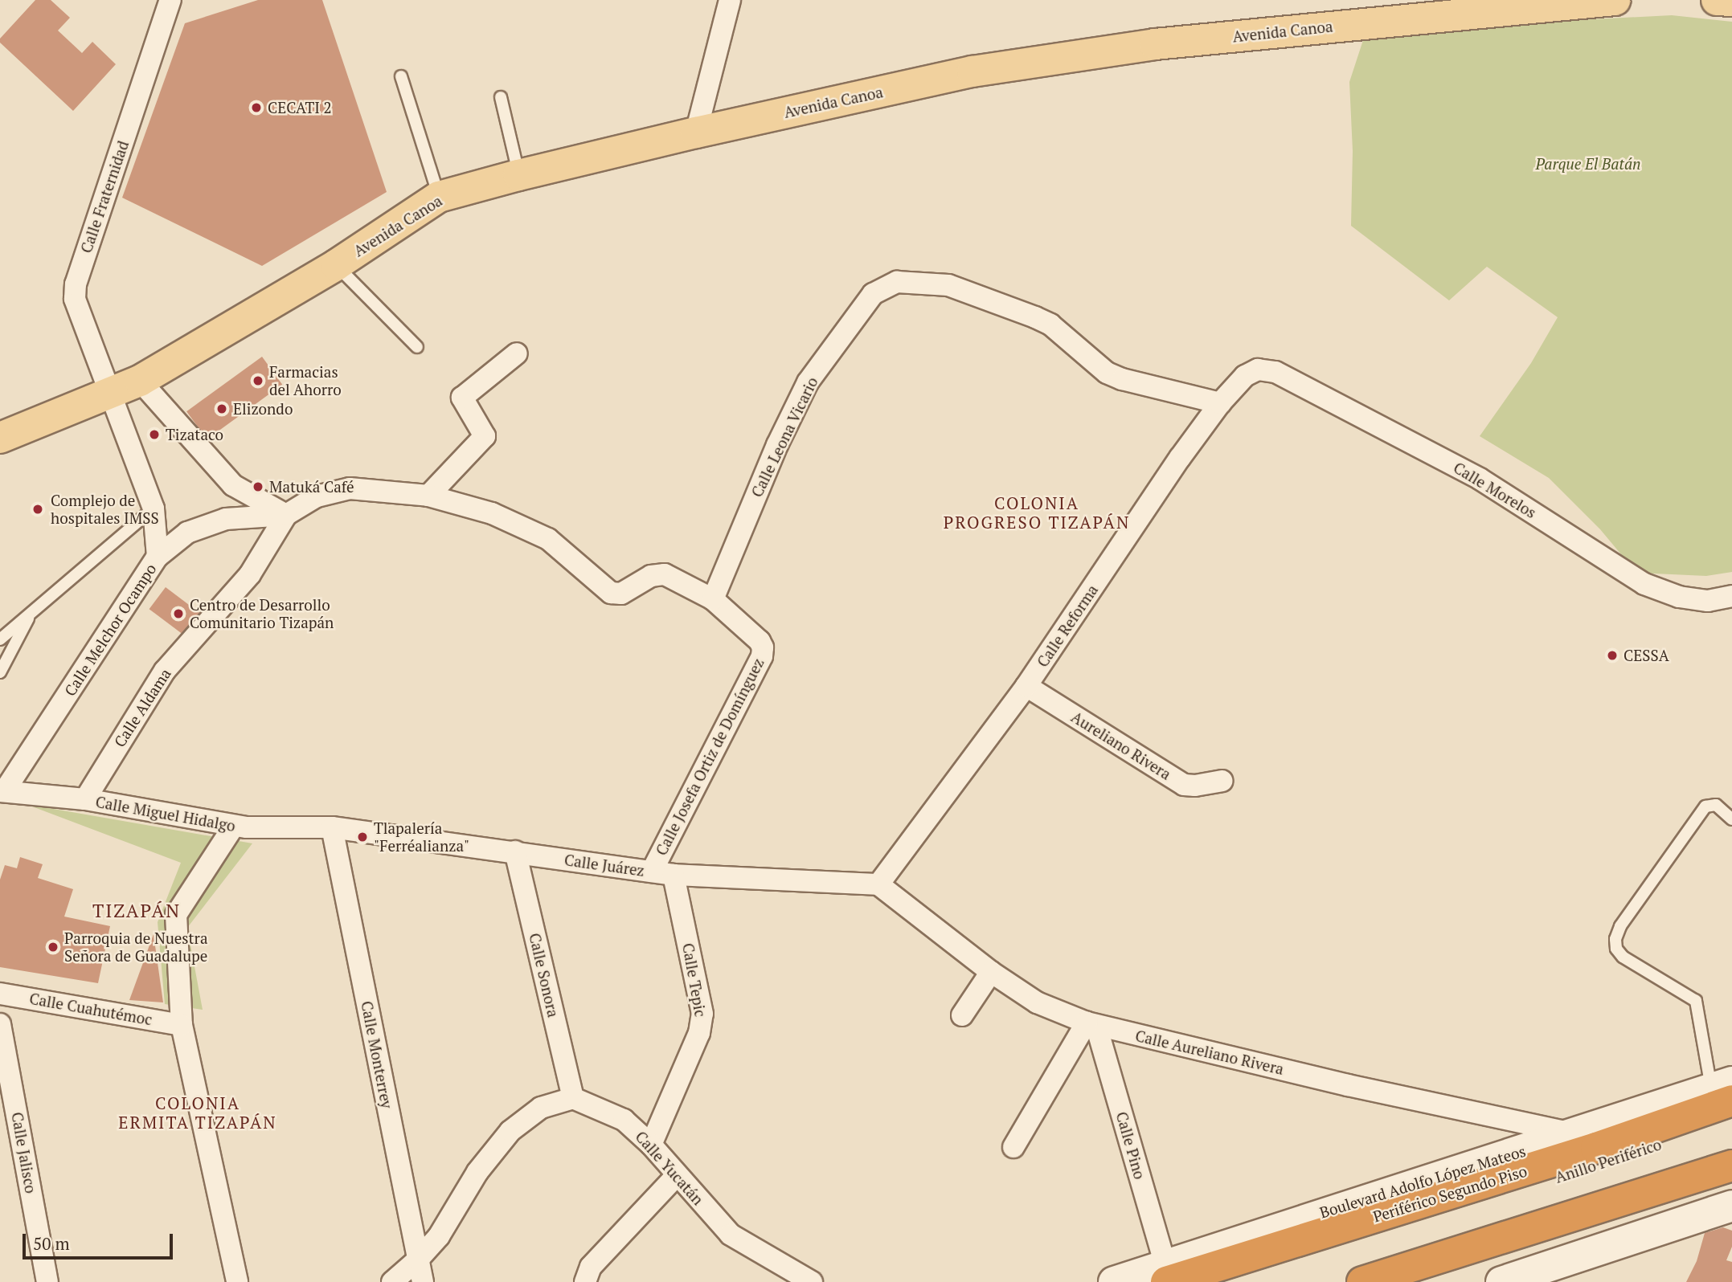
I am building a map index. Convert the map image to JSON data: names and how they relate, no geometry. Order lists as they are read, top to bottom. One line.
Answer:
{"streets":{"highway":["Anillo Periférico","Periférico Segundo Piso"],"main road":["Avenida Canoa","Boulevard Adolfo López Mateos"],"street":["Calle Fraternidad","Calle Leona Vicario","Calle Morelos","Calle Reforma","Calle Melchor Ocampo","Calle Aldama","Aureliano Rivera","Calle Josefa Ortiz de Domínguez","Calle Miguel Hidalgo","Calle Juárez","Calle Sonora","Calle Tepic","Calle Cuahutémoc","Calle Aureliano Rivera","Calle Monterrey","Calle Pino","Calle Jalisco","Calle Yucatán"]},"crossings":[["Avenida Canoa","Calle Fraternidad"],["Avenida Canoa","Calle Melchor Ocampo"],["Calle Fraternidad","Calle Melchor Ocampo"],["Calle Leona Vicario","Calle Reforma"],["Calle Leona Vicario","Calle Josefa Ortiz de Domínguez"],["Calle Morelos","Calle Reforma"],["Calle Reforma","Aureliano Rivera"],["Calle Reforma","Calle Juárez"],["Calle Reforma","Calle Aureliano Rivera"],["Calle Melchor Ocampo","Calle Josefa Ortiz de Domínguez"],["Calle Melchor Ocampo","Calle Miguel Hidalgo"],["Calle Aldama","Calle Josefa Ortiz de Domínguez"],["Calle Aldama","Calle Miguel Hidalgo"],["Calle Josefa Ortiz de Domínguez","Calle Juárez"],["Calle Miguel Hidalgo","Calle Juárez"],["Calle Miguel Hidalgo","Calle Monterrey"],["Calle Juárez","Calle Sonora"],["Calle Juárez","Calle Tepic"],["Calle Juárez","Calle Aureliano Rivera"],["Calle Juárez","Calle Monterrey"],["Calle Sonora","Calle Yucatán"],["Calle Tepic","Calle Yucatán"],["Calle Aureliano Rivera","Calle Pino"],["Calle Aureliano Rivera","Boulevard Adolfo López Mateos"],["Calle Pino","Boulevard Adolfo López Mateos"],["Calle Pino","Periférico Segundo Piso"],["Boulevard Adolfo López Mateos","Periférico Segundo Piso"]],"districts":["COLONIA PROGRESO TIZAPÁN","TIZAPÁN","COLONIA ERMITA TIZAPÁN"],"parks":["Parque El Batán"],"places":["CECATI 2","Farmacias del Ahorro","Elizondo","Tizataco","Matuká Café","Complejo de hospitales IMSS","Centro de Desarrollo Comunitario Tizapán","CESSA","Tlapalería \"Ferréalianza\"","Parroquia de Nuestra Señora de Guadalupe"],"scale_bar":"50 m"}
